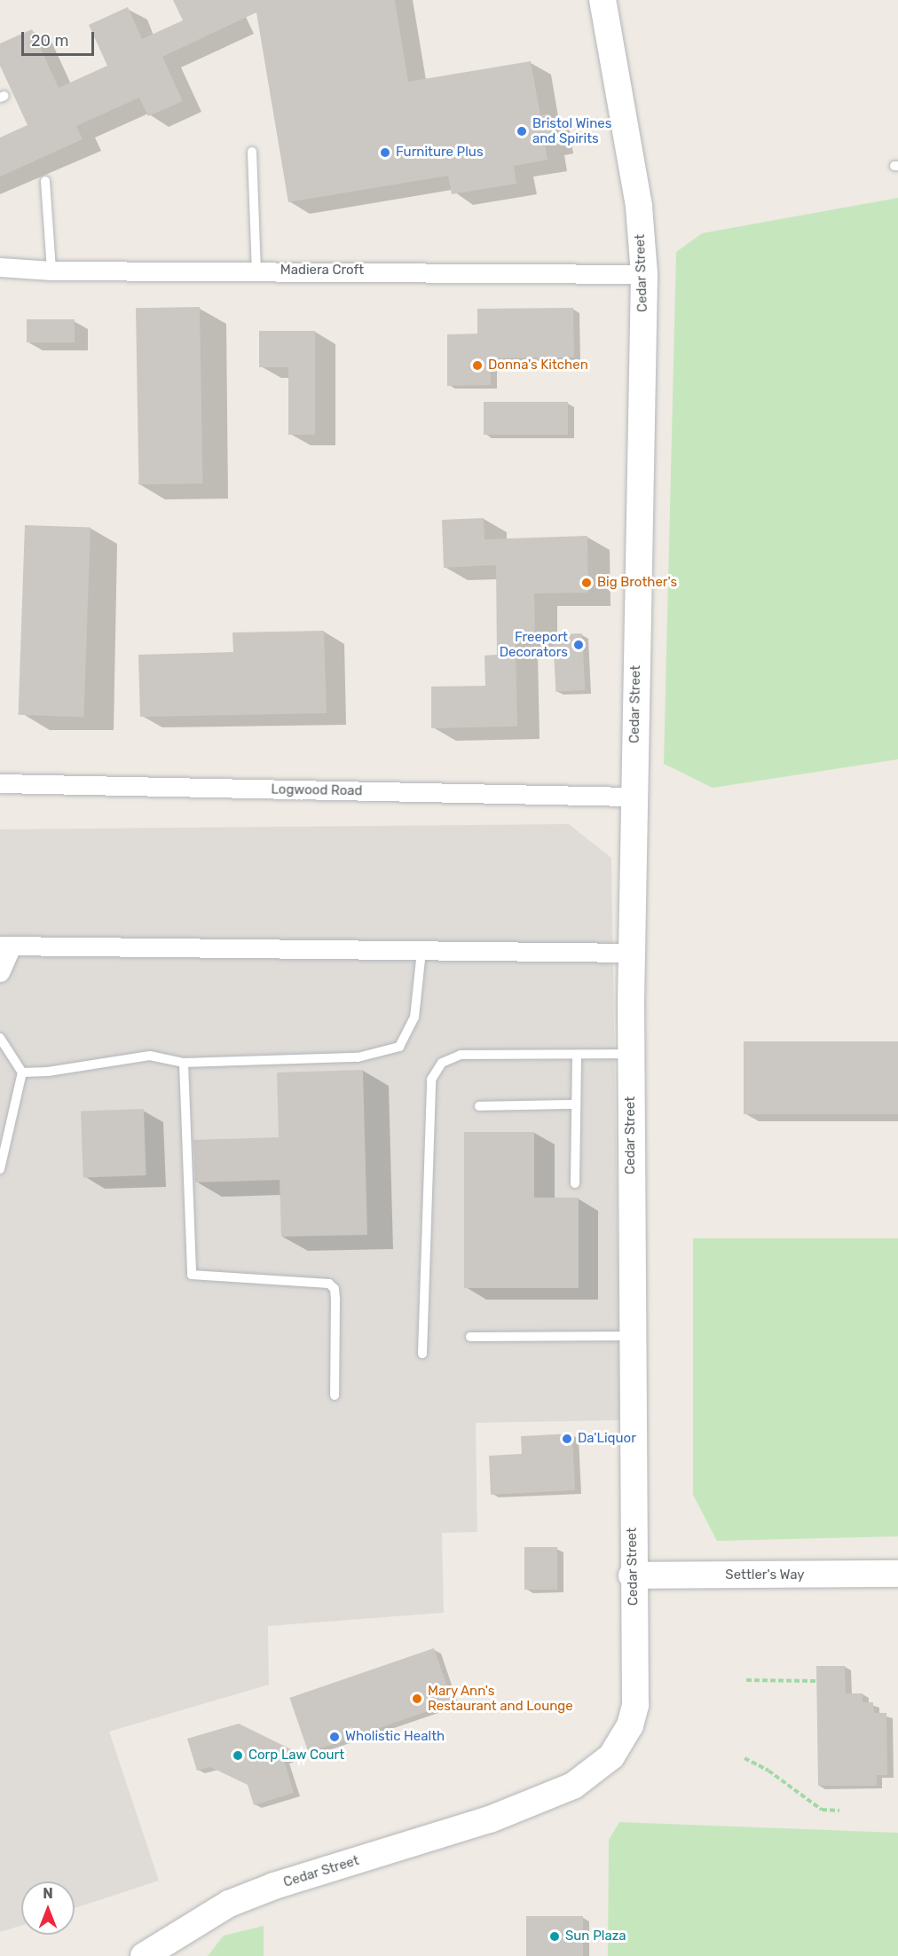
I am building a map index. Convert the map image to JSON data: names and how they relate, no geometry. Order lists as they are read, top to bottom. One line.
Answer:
{"streets":{"main road":["Cedar Street","Settler's Way"],"street":["Madiera Croft","Logwood Road"]},"crossings":[["Madiera Croft","Cedar Street"],["Cedar Street","Logwood Road"],["Cedar Street","Settler's Way"]],"places":["Bristol Wines and Spirits","Furniture Plus","Donna's Kitchen","Big Brother's","Freeport Decorators","Da'Liquor","Mary Ann's Restaurant and Lounge","Wholistic Health","Corp Law Court","Sun Plaza"],"scale_bar":"20 m","north":"top"}
